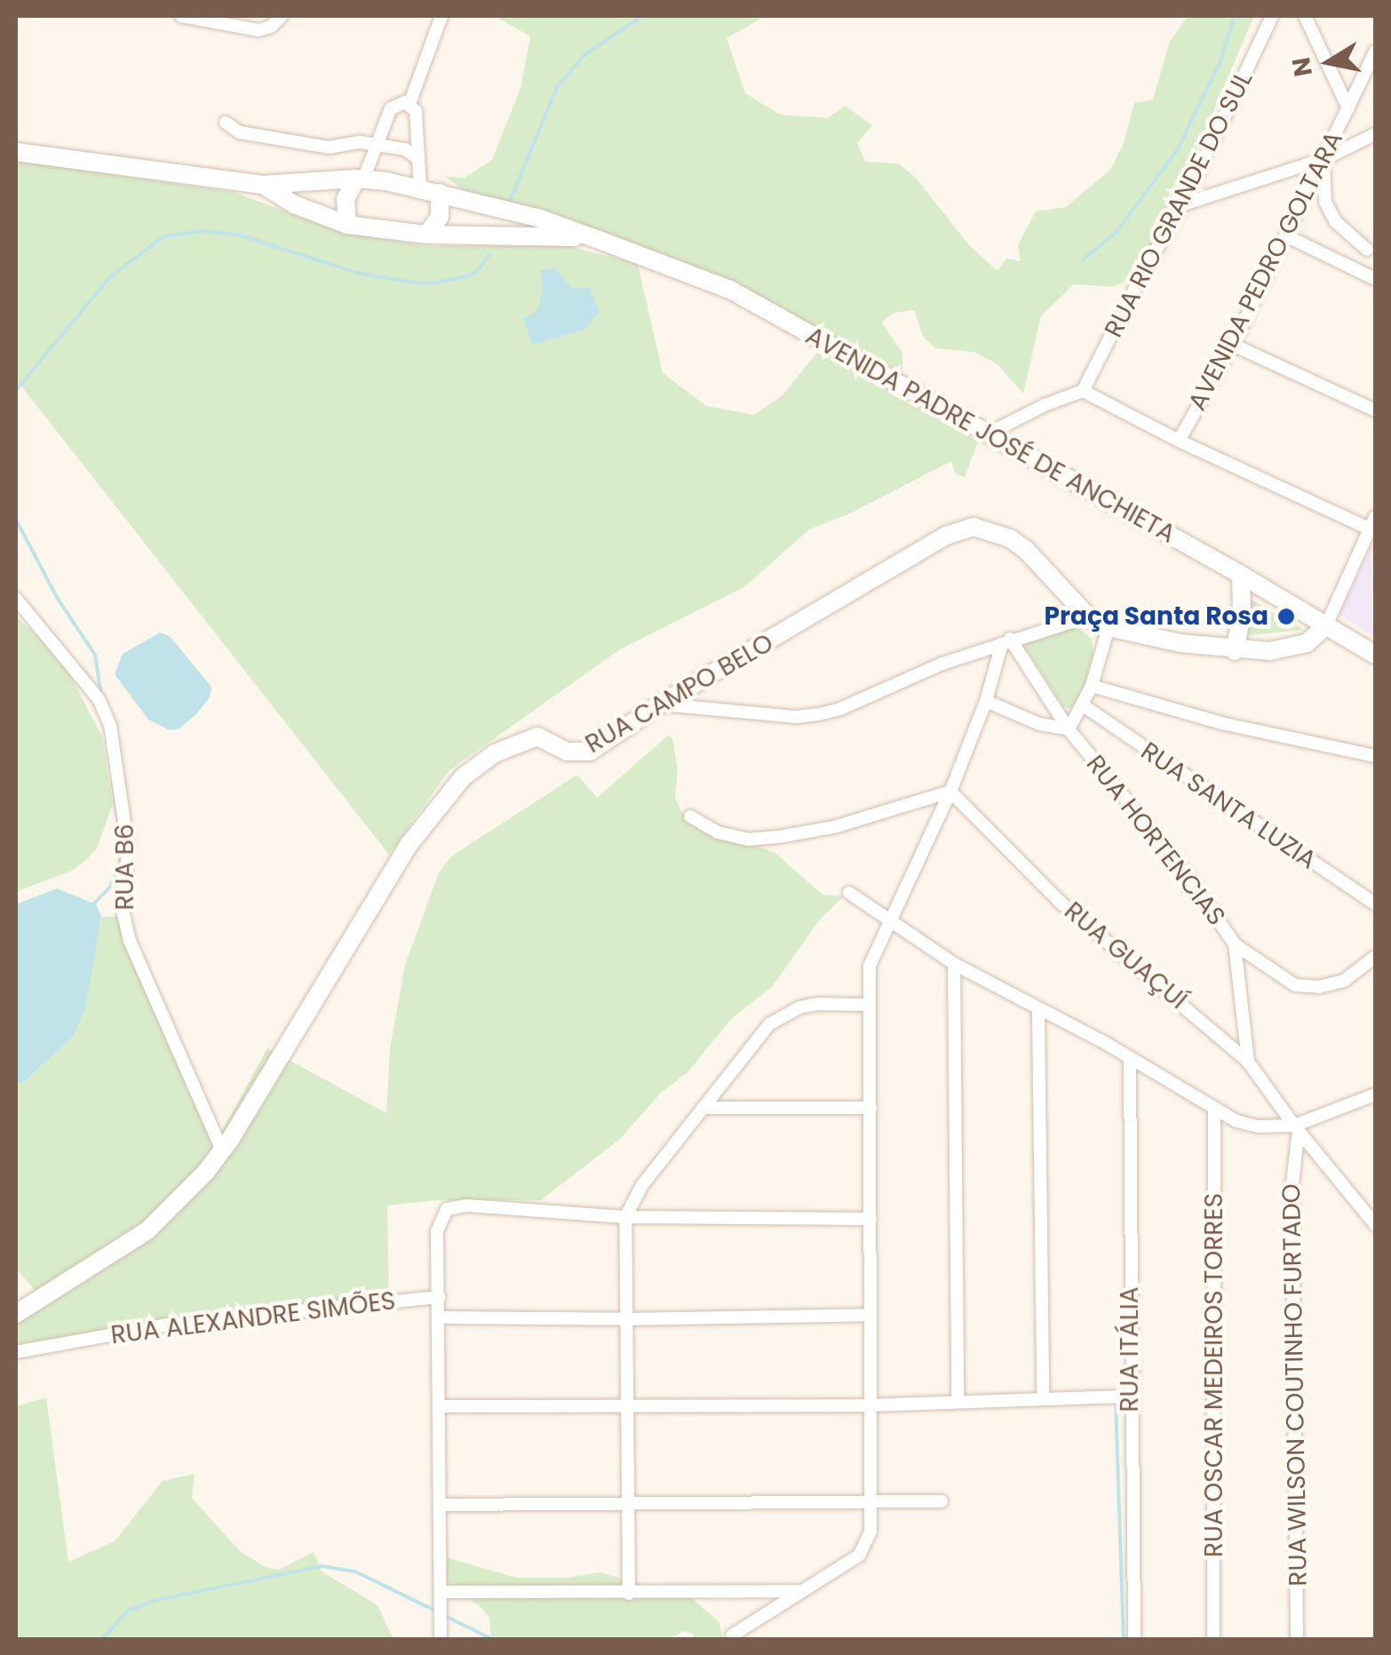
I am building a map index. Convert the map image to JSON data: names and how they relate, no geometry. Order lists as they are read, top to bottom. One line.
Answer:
{"streets":{"main road":["AVENIDA PADRE JOSÉ DE ANCHIETA","RUA CAMPO BELO"],"street":["RUA RIO GRANDE DO SUL","AVENIDA PEDRO GOLTARA","RUA SANTA LUZIA","RUA HORTENCIAS","RUA B6","RUA GUAÇUÍ","RUA ALEXANDRE SIMÕES","RUA ITÁLIA","RUA OSCAR MEDEIROS TORRES","RUA WILSON COUTINHO FURTADO"]},"crossings":[["AVENIDA PADRE JOSÉ DE ANCHIETA","RUA CAMPO BELO"],["RUA CAMPO BELO","RUA B6"],["RUA HORTENCIAS","RUA GUAÇUÍ"],["RUA GUAÇUÍ","RUA WILSON COUTINHO FURTADO"]],"places":["Praça Santa Rosa"],"north":"left"}
